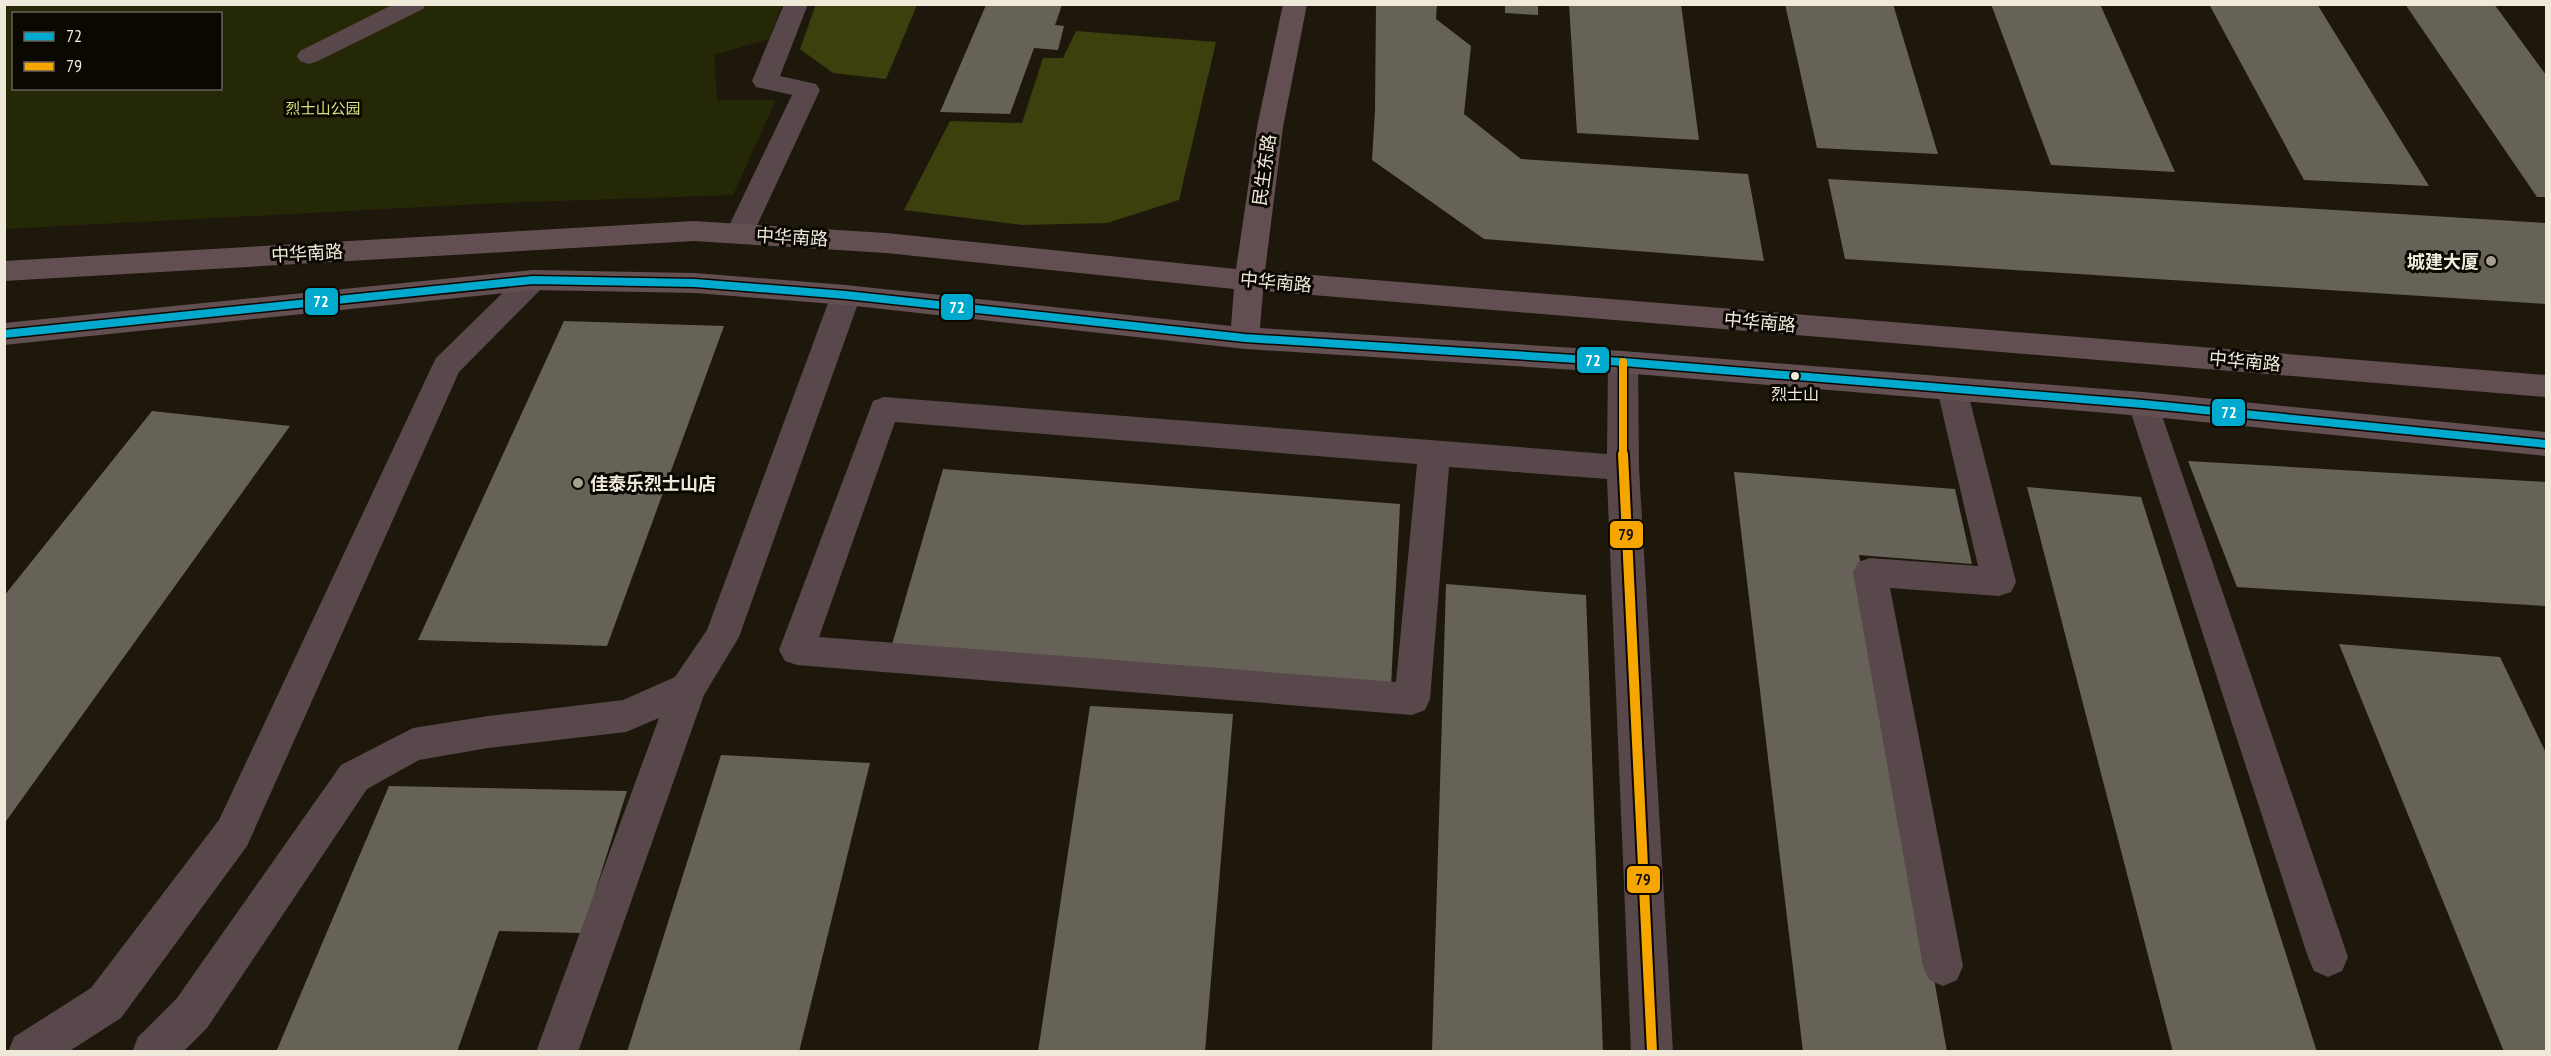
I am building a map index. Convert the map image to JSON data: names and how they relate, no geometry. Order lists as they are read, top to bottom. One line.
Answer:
{"streets":{"main road":["民生东路","中华南路"]},"crossings":[["民生东路","中华南路"]],"parks":["烈士山公园"],"places":["城建大厦","烈士山","佳泰乐烈士山店"],"lines":["transit line 72","transit line 79"],"legend":["72","79"]}
